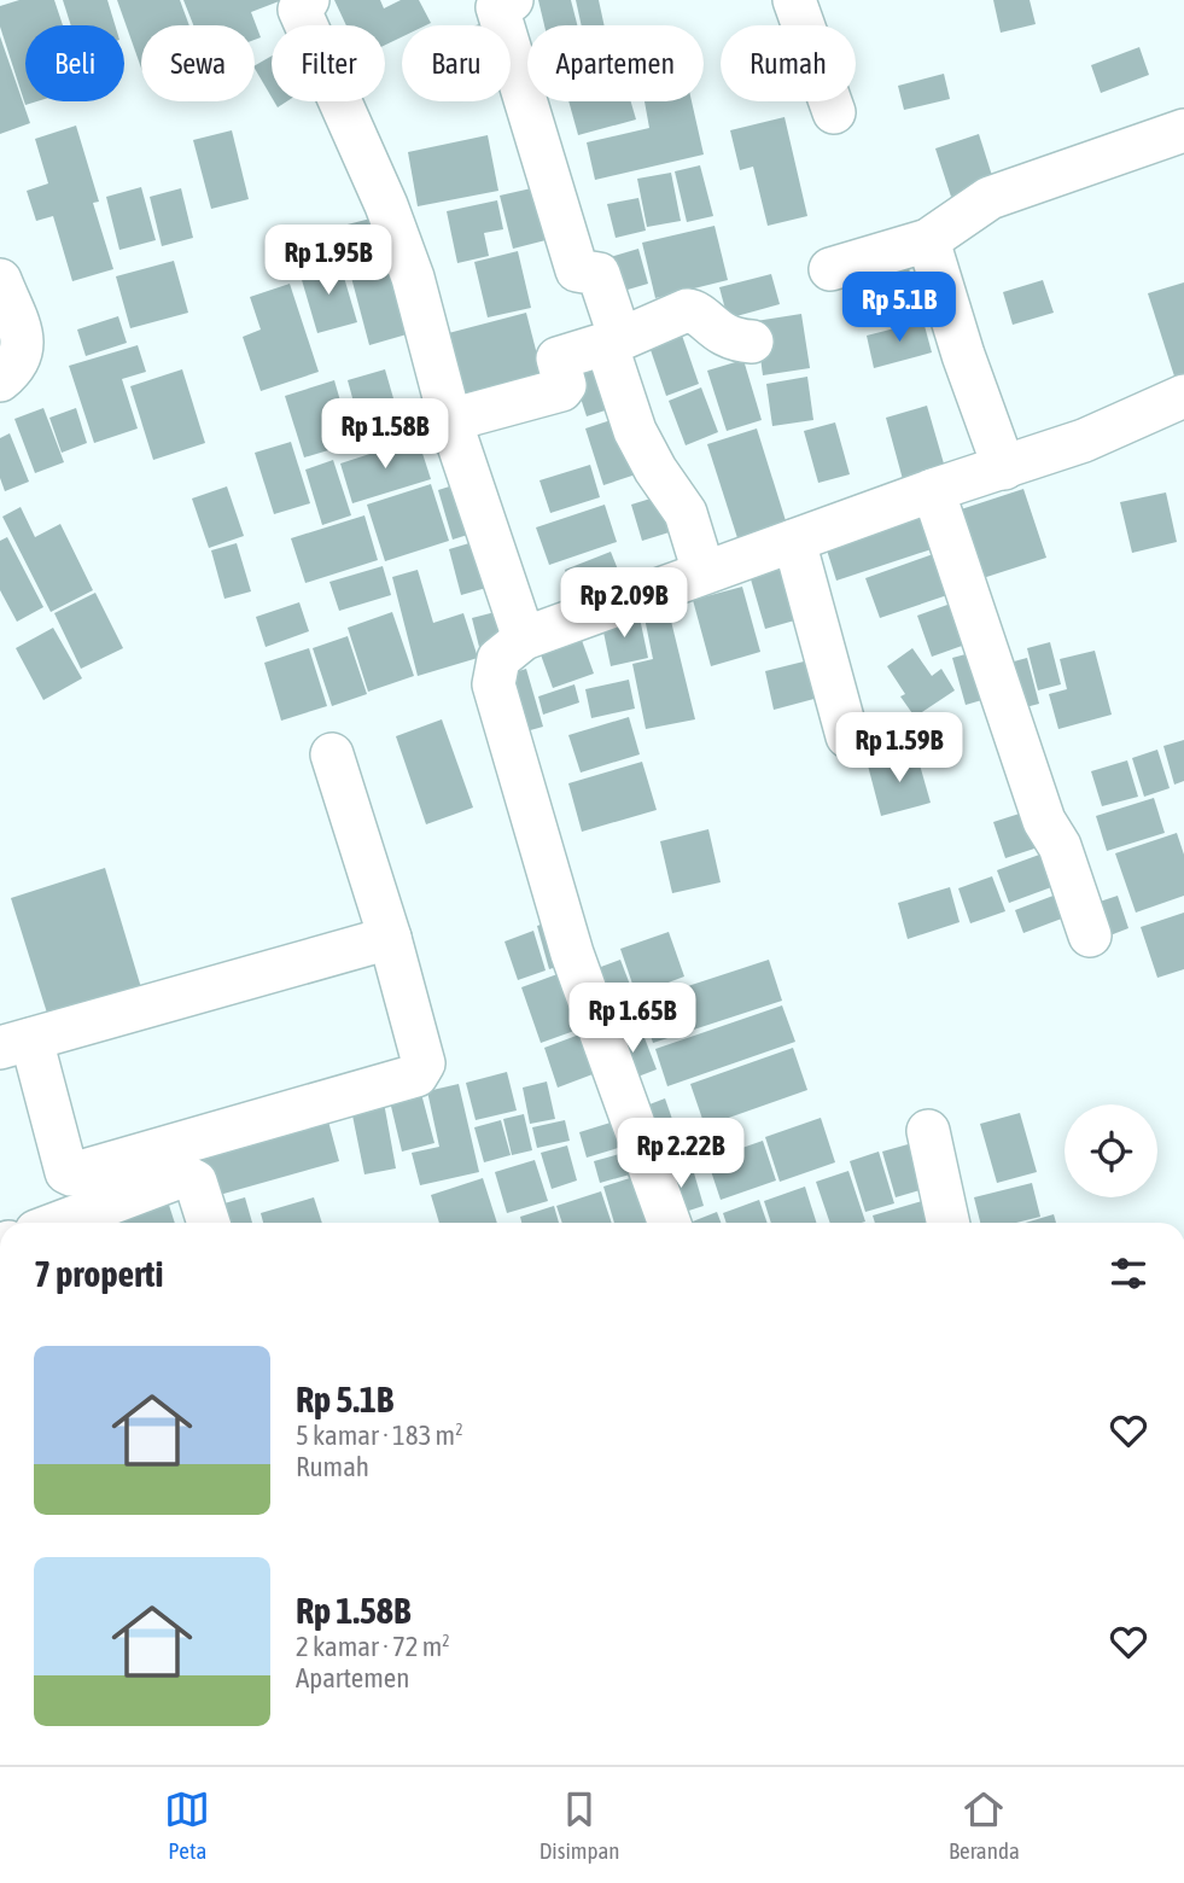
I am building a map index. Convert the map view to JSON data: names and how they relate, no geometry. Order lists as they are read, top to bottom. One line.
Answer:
{"page":{"chip":["Beli","Sewa","Filter","Baru","Apartemen","Rumah"],"price":["Rp 1.95B","Rp 5.1B","Rp 1.58B","Rp 2.09B","Rp 1.59B","Rp 1.65B","Rp 2.22B"],"heading":"7 properti","list":[{"name":"Rp 5.1B","note":"5 kamar · 183 m² · Rumah"},{"name":"Rp 1.58B","note":"2 kamar · 72 m² · Apartemen"}],"tabs":["Peta","Disimpan","Beranda"]}}
